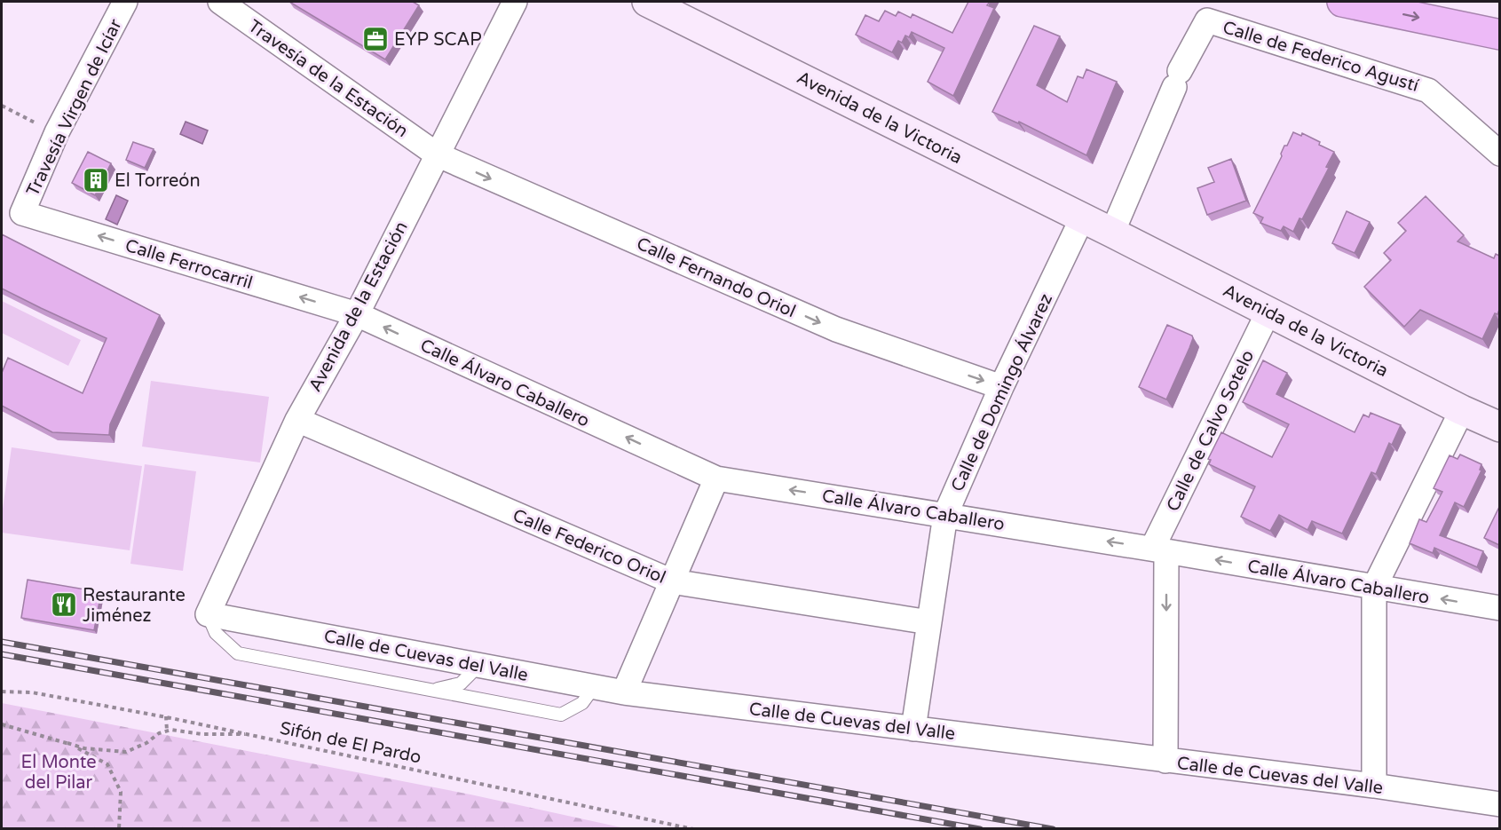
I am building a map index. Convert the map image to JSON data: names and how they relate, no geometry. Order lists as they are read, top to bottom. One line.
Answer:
{"streets":{"street":["Calle de Federico Agustí","Travesía de la Estación","Travesía Virgen de Icíar","Avenida de la Victoria","Calle Ferrocarril","Calle Fernando Oriol","Avenida de la Estación","Calle Álvaro Caballero","Calle de Domingo Álvarez","Calle de Calvo Sotelo","Calle Federico Oriol","Calle de Cuevas del Valle"],"path":["Sifón de El Pardo"]},"crossings":[["Calle de Federico Agustí","Avenida de la Victoria"],["Travesía de la Estación","Calle Fernando Oriol"],["Travesía de la Estación","Avenida de la Estación"],["Travesía Virgen de Icíar","Calle Ferrocarril"],["Avenida de la Victoria","Calle de Domingo Álvarez"],["Avenida de la Victoria","Calle de Calvo Sotelo"],["Calle Ferrocarril","Avenida de la Estación"],["Calle Ferrocarril","Calle Álvaro Caballero"],["Calle Fernando Oriol","Avenida de la Estación"],["Calle Fernando Oriol","Calle de Domingo Álvarez"],["Avenida de la Estación","Calle Álvaro Caballero"],["Avenida de la Estación","Calle Federico Oriol"],["Avenida de la Estación","Calle de Cuevas del Valle"],["Calle Álvaro Caballero","Calle de Domingo Álvarez"],["Calle Álvaro Caballero","Calle de Calvo Sotelo"],["Calle de Domingo Álvarez","Calle Federico Oriol"],["Calle de Domingo Álvarez","Calle de Cuevas del Valle"],["Calle de Calvo Sotelo","Calle de Cuevas del Valle"]],"one_way":["Calle Ferrocarril","Calle Fernando Oriol","Calle Álvaro Caballero"],"parks":["El Monte del Pilar"],"places":{"office":["EYP SCAP"],"building":["El Torreón"],"restaurant":["Restaurante Jiménez"]}}
